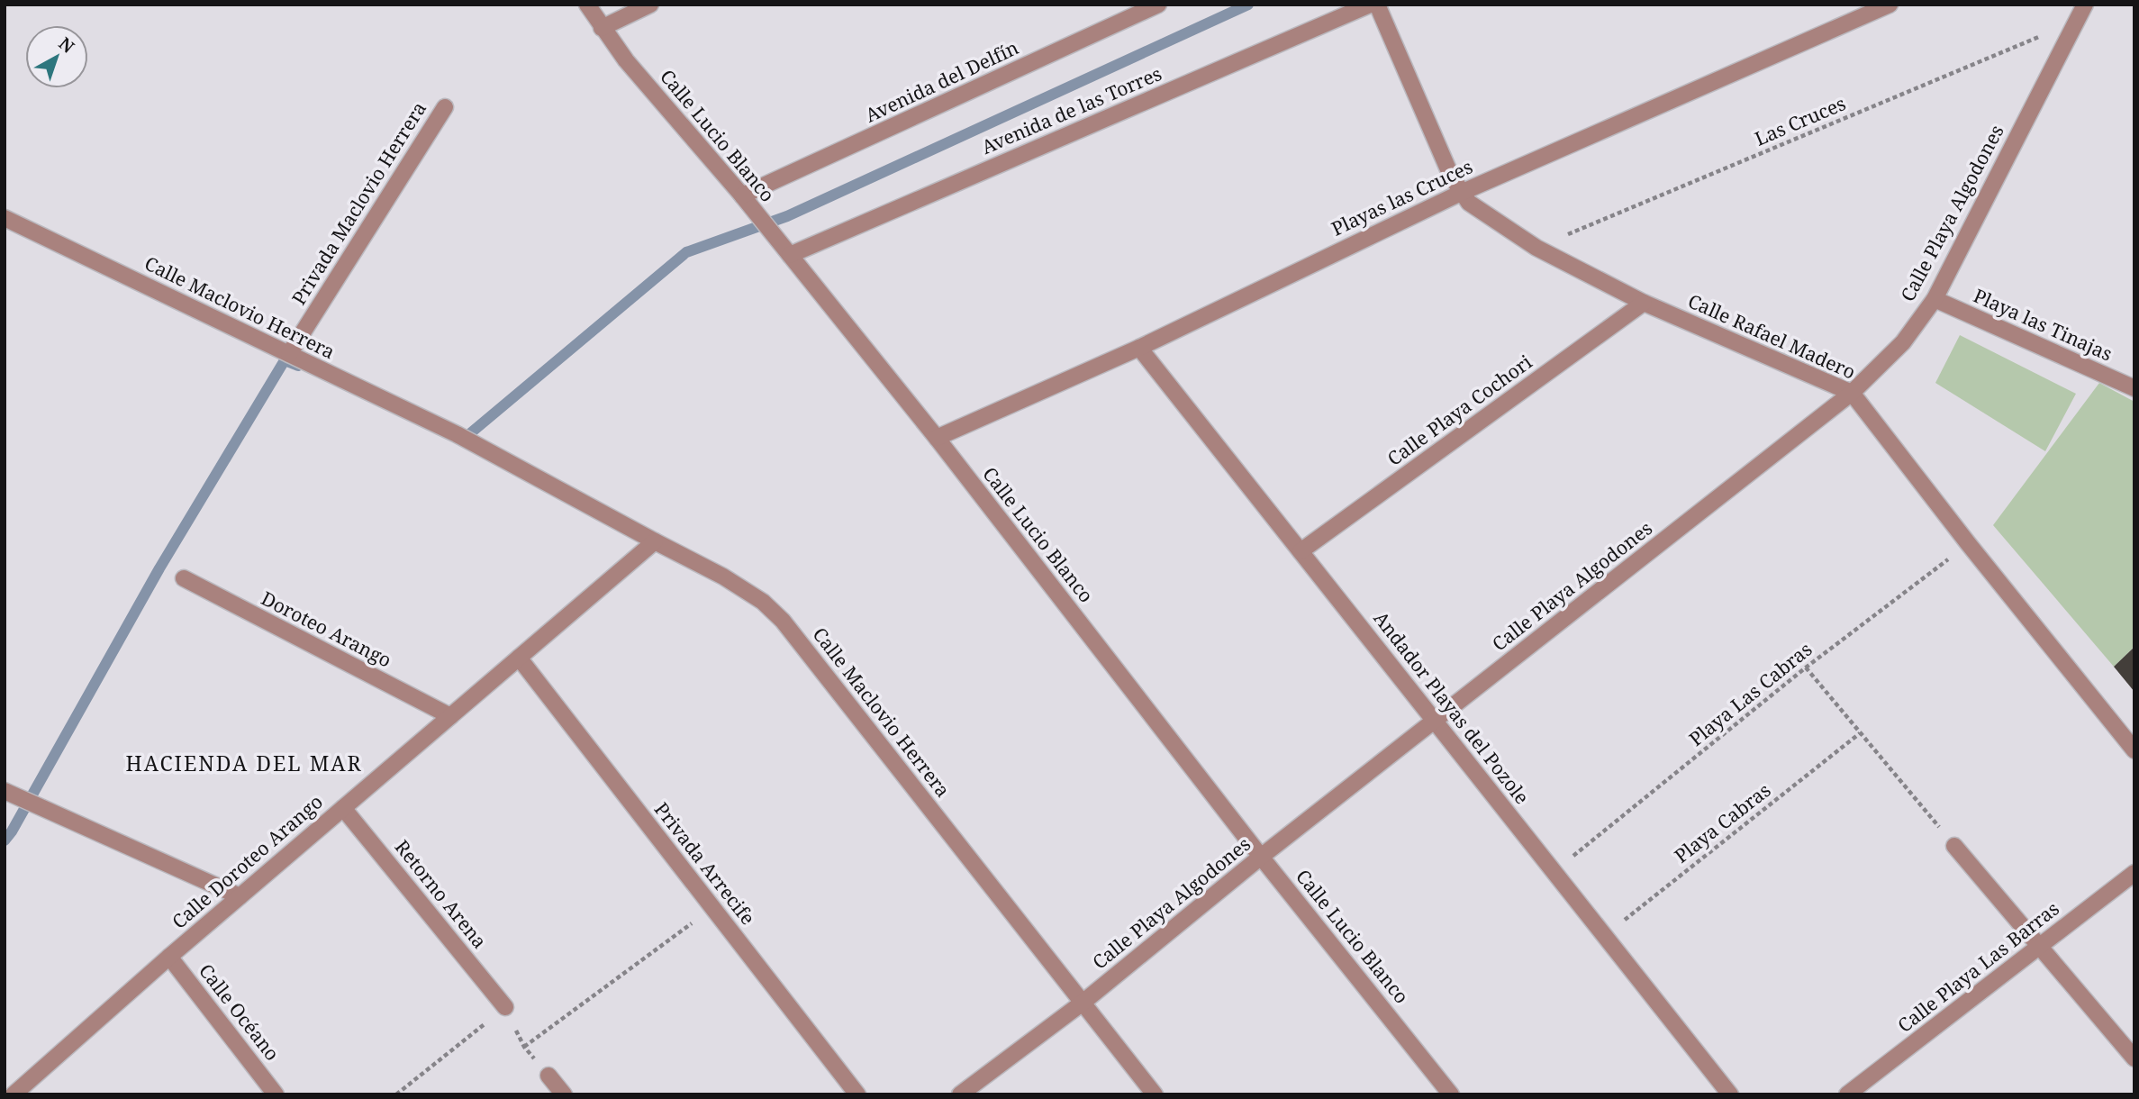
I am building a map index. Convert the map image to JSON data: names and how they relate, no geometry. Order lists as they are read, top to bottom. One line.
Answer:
{"streets":{"street":["Avenida del Delfín","Avenida de las Torres","Calle Lucio Blanco","Playas las Cruces","Privada Maclovio Herrera","Calle Playa Algodones","Calle Maclovio Herrera","Playa las Tinajas","Calle Rafael Madero","Calle Playa Cochori","Doroteo Arango","Andador Playas del Pozole","Calle Doroteo Arango","Privada Arrecife","Retorno Arena","Calle Playa Las Barras","Calle Océano"],"path":["Las Cruces","Playa Las Cabras","Playa Cabras"]},"crossings":[["Avenida del Delfín","Calle Lucio Blanco"],["Avenida de las Torres","Calle Lucio Blanco"],["Las Cruces","Calle Playa Algodones"],["Las Cruces","Calle Rafael Madero"],["Calle Lucio Blanco","Playas las Cruces"],["Calle Lucio Blanco","Calle Playa Algodones"],["Playas las Cruces","Calle Rafael Madero"],["Playas las Cruces","Andador Playas del Pozole"],["Privada Maclovio Herrera","Calle Maclovio Herrera"],["Calle Playa Algodones","Calle Maclovio Herrera"],["Calle Playa Algodones","Playa las Tinajas"],["Calle Playa Algodones","Calle Rafael Madero"],["Calle Playa Algodones","Andador Playas del Pozole"],["Calle Maclovio Herrera","Calle Doroteo Arango"],["Calle Rafael Madero","Calle Playa Cochori"],["Calle Rafael Madero","Playa Las Cabras"],["Calle Playa Cochori","Andador Playas del Pozole"],["Doroteo Arango","Calle Doroteo Arango"],["Playa Las Cabras","Andador Playas del Pozole"],["Andador Playas del Pozole","Playa Cabras"],["Calle Doroteo Arango","Privada Arrecife"],["Calle Doroteo Arango","Retorno Arena"],["Calle Doroteo Arango","Calle Océano"]],"districts":["HACIENDA DEL MAR"],"north":"top right"}
